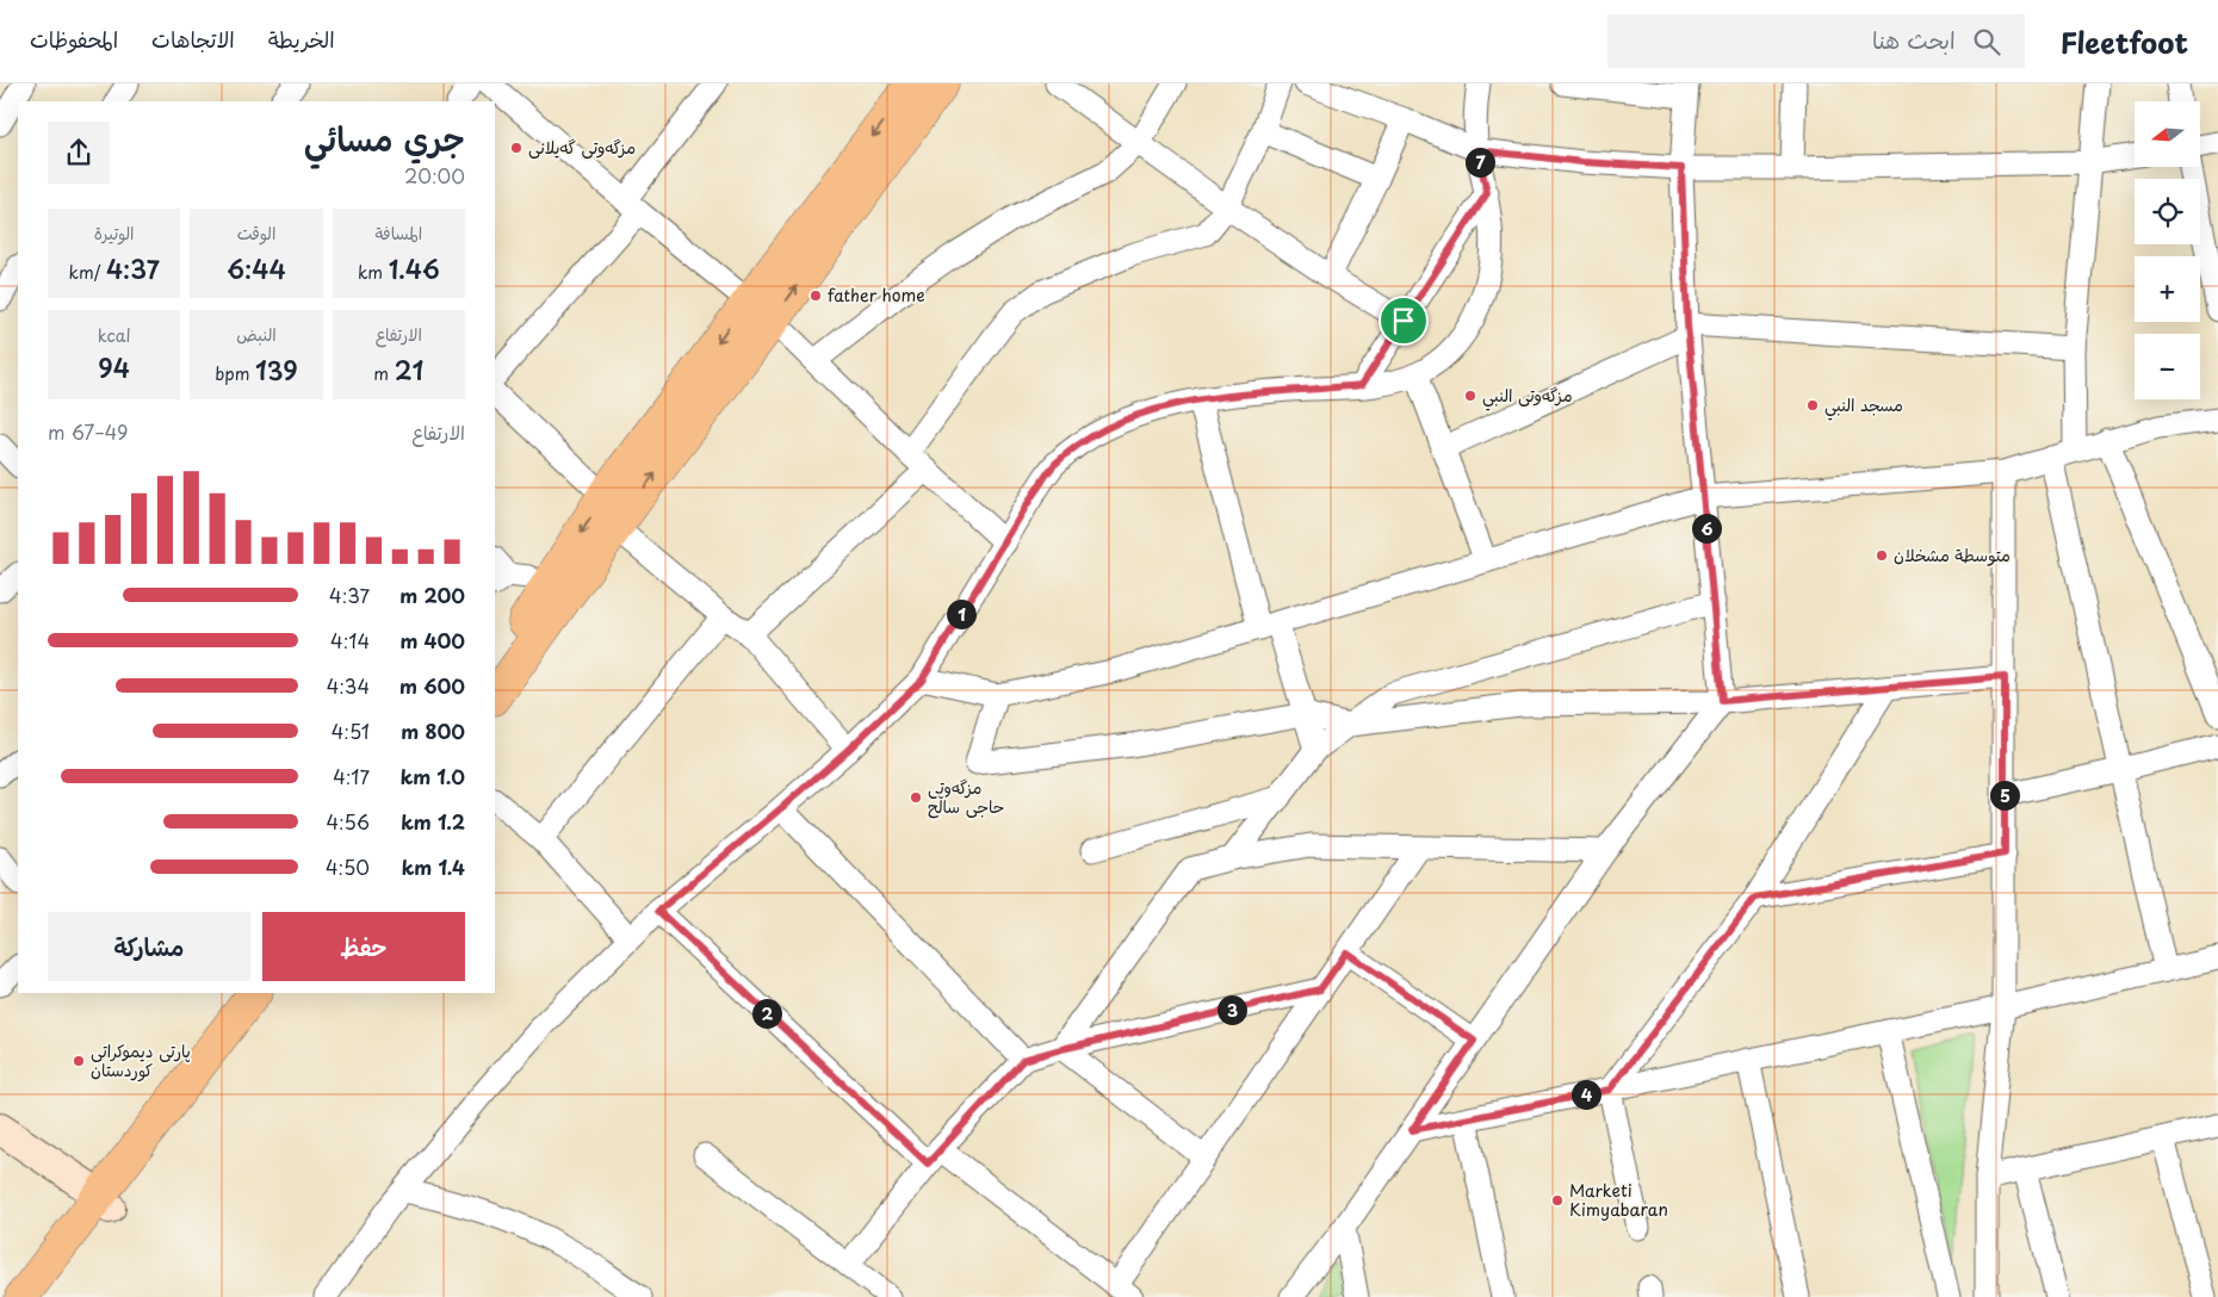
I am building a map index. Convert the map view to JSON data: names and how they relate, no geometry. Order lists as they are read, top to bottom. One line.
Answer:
{"places":["مزگەوتی گەیلانی","father home","مزگەوتی النبي","مسجد النبي","متوسطة مشخلان","مزگەوتی حاجی ساڵح","پارتی دیموکراتی کوردستان","Marketi Kimyabaran"],"north":"left","page":{"header":"Fleetfoot","search":"ابحث هنا","nav":["الخريطة","الاتجاهات","المحفوظات"],"map_buttons":["+","−"],"heading":["جري مسائي","20:00"],"pins":["7","6","1","5","3","2","4"],"stats":[["المسافة","1.46 km"],["الوقت","6:44"],["الوتيرة","4:37 /km"],["الارتفاع","21 m"],["النبض","139 bpm"],["kcal","94"]],"chart":["الارتفاع","49–67 m"],"list":[{"name":"200 m","note":"4:37"},{"name":"400 m","note":"4:14"},{"name":"600 m","note":"4:34"},{"name":"800 m","note":"4:51"},{"name":"1.0 km","note":"4:17"},{"name":"1.2 km","note":"4:56"},{"name":"1.4 km","note":"4:50"}],"buttons":["حفظ","مشاركة"]}}
